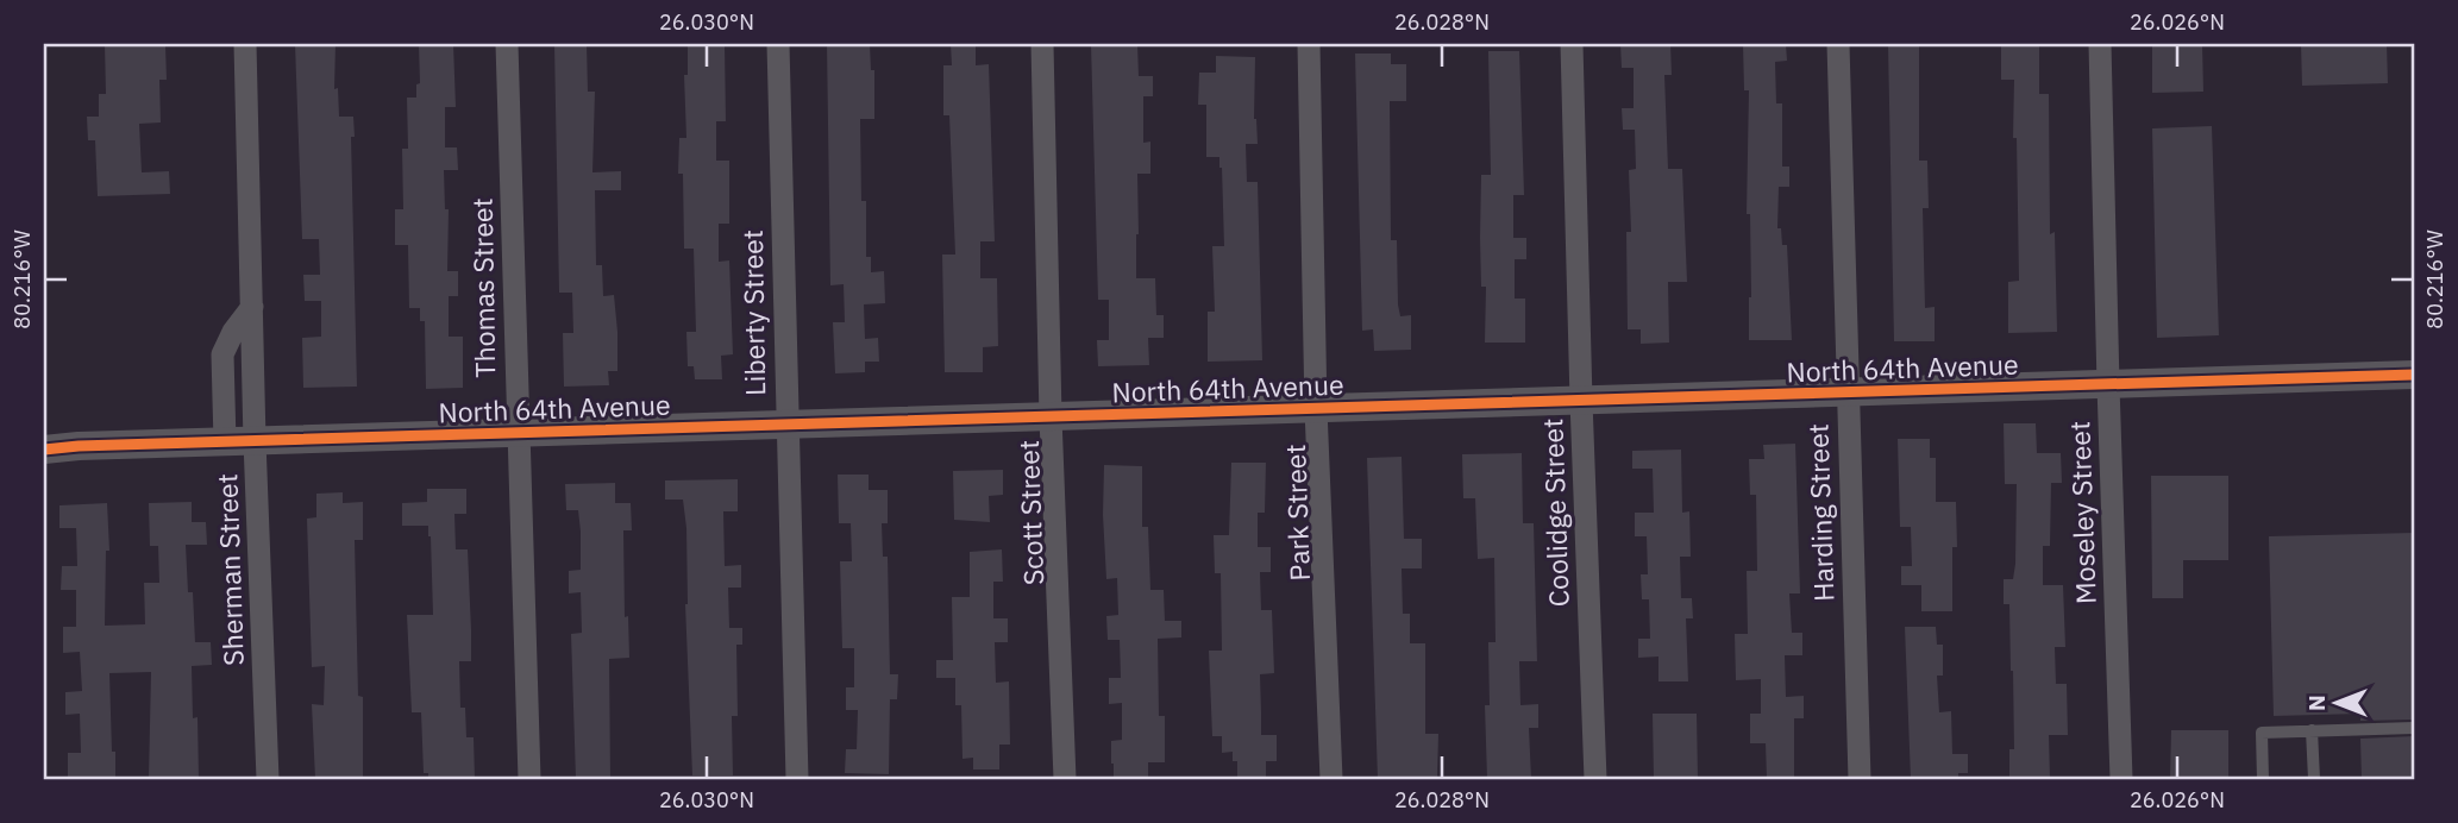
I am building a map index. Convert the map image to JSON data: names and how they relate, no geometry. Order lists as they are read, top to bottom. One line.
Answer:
{"streets":{"street":["Thomas Street","Liberty Street","North 64th Avenue","Scott Street","Park Street","Coolidge Street","Harding Street","Moseley Street","Sherman Street"]},"crossings":[["Thomas Street","North 64th Avenue"],["Liberty Street","North 64th Avenue"],["North 64th Avenue","Scott Street"],["North 64th Avenue","Park Street"],["North 64th Avenue","Coolidge Street"],["North 64th Avenue","Harding Street"],["North 64th Avenue","Moseley Street"],["North 64th Avenue","Sherman Street"]],"north":"left","coordinates":["26.030°N","26.028°N","26.026°N","80.216°W"]}
